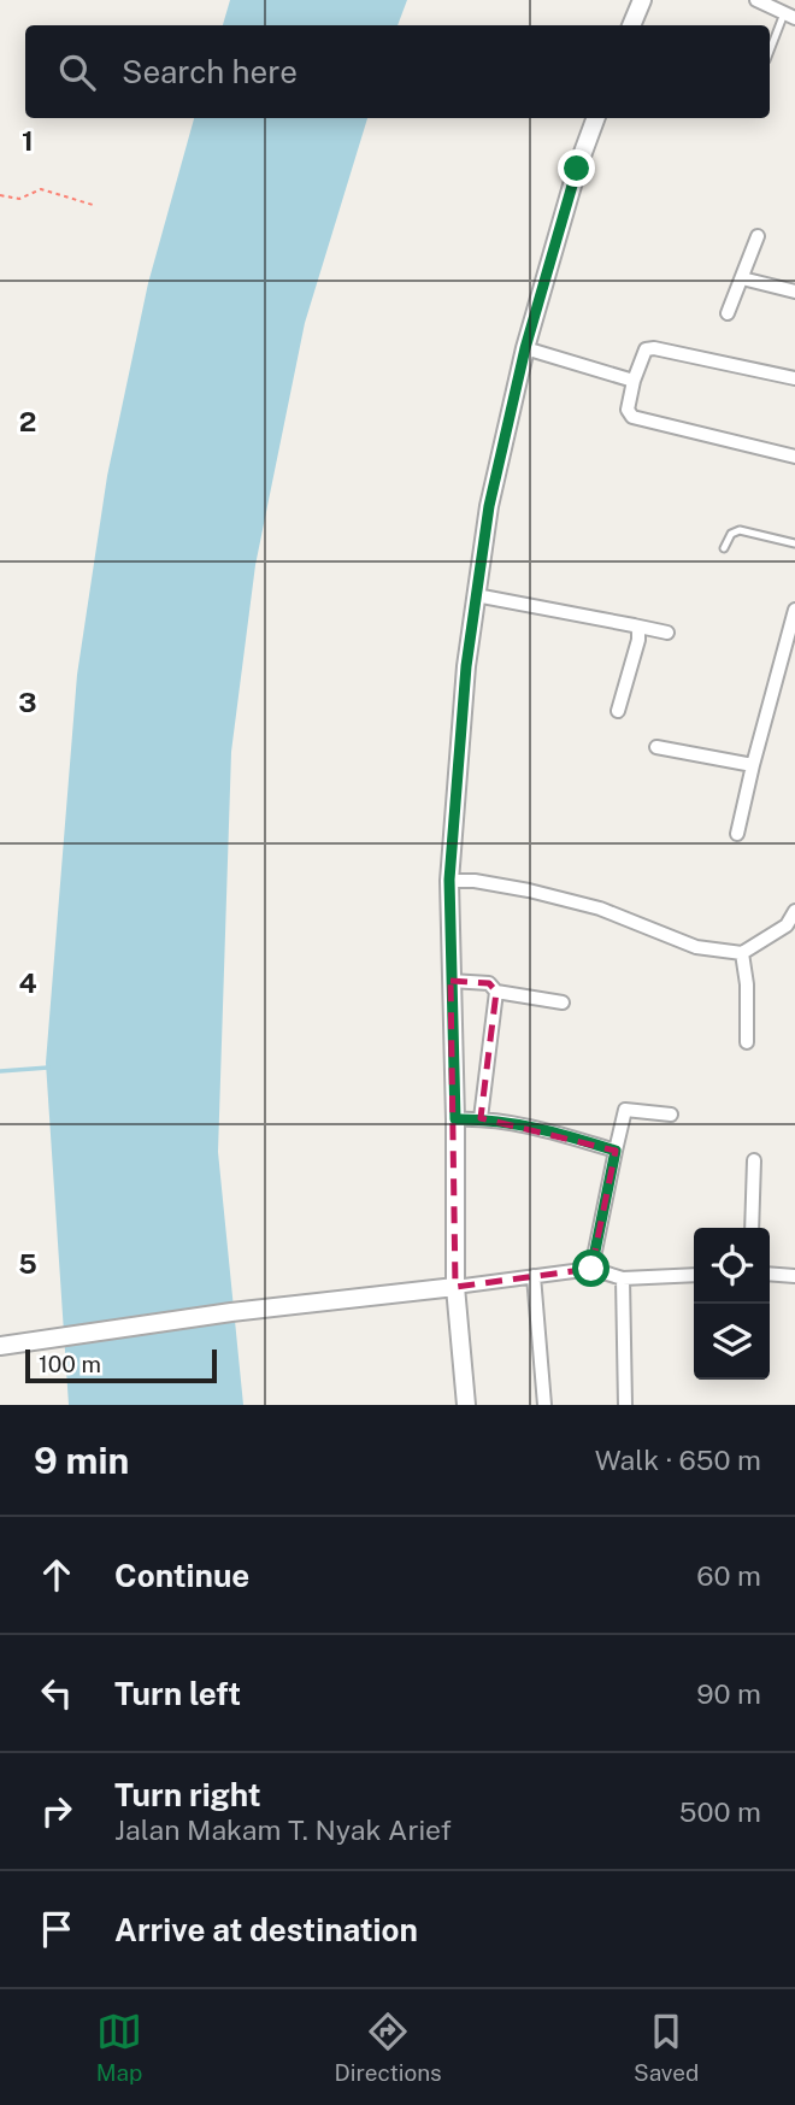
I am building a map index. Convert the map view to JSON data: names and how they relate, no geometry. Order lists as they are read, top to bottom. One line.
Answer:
{"scale_bar":"100 m","page":{"search":"Search here","scale":"100 m","heading":["9 min","Walk · 650 m"],"list":[["Continue","60 m"],["Turn left","90 m"],["Turn right","Jalan Makam T. Nyak Arief","500 m"],"Arrive at destination"],"nav":["Map","Directions","Saved"]},"grid":{"rows":["1","2","3","4","5"]}}
